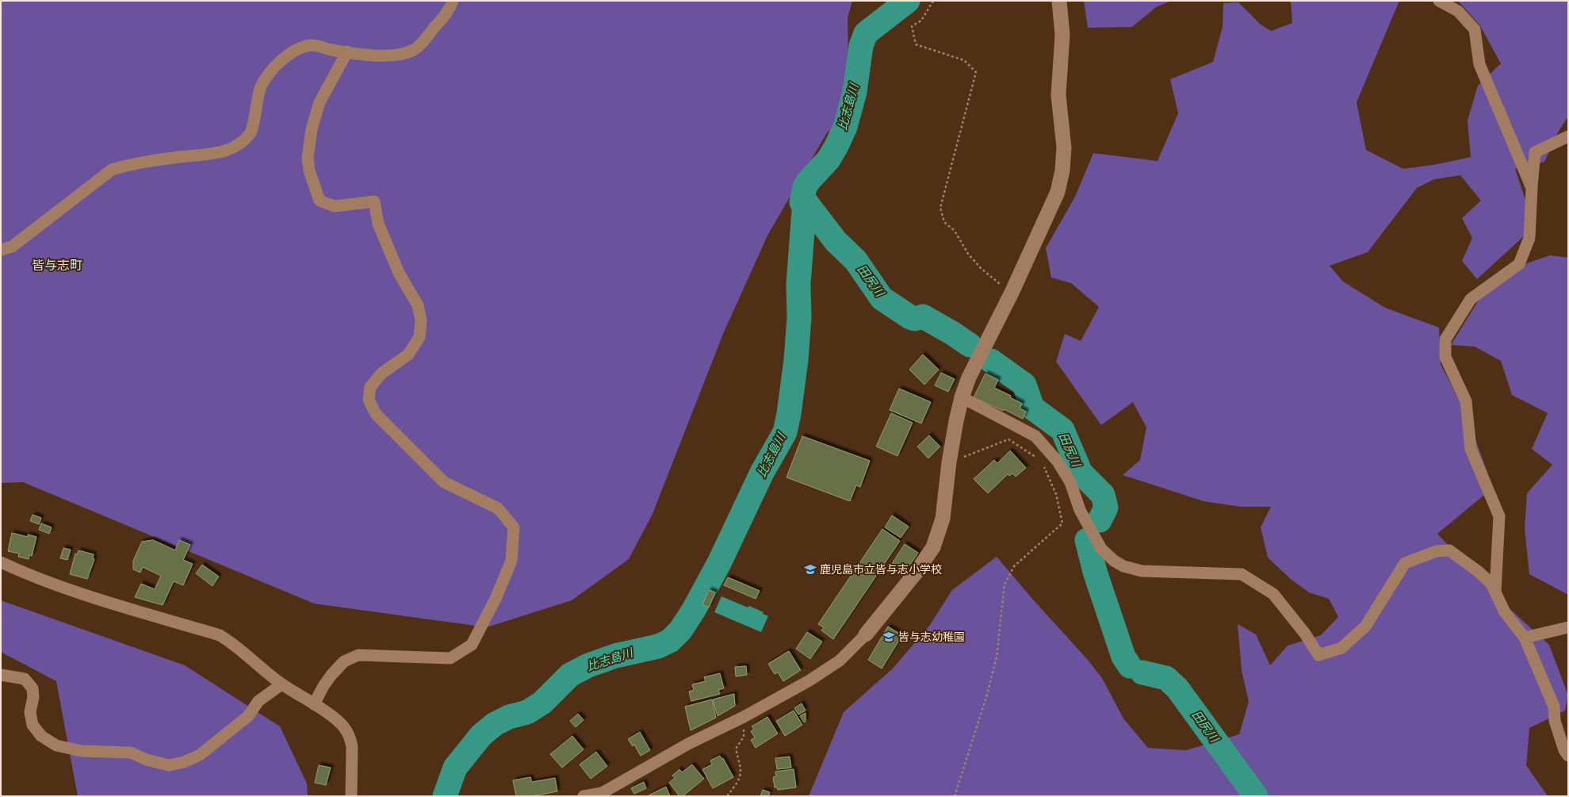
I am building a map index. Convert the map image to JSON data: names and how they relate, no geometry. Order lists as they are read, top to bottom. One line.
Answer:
{"districts":["皆与志町"],"water":["比志島川","田尻川"],"places":{"school or university":["鹿児島市立皆与志小学校","皆与志幼稚園"]}}
